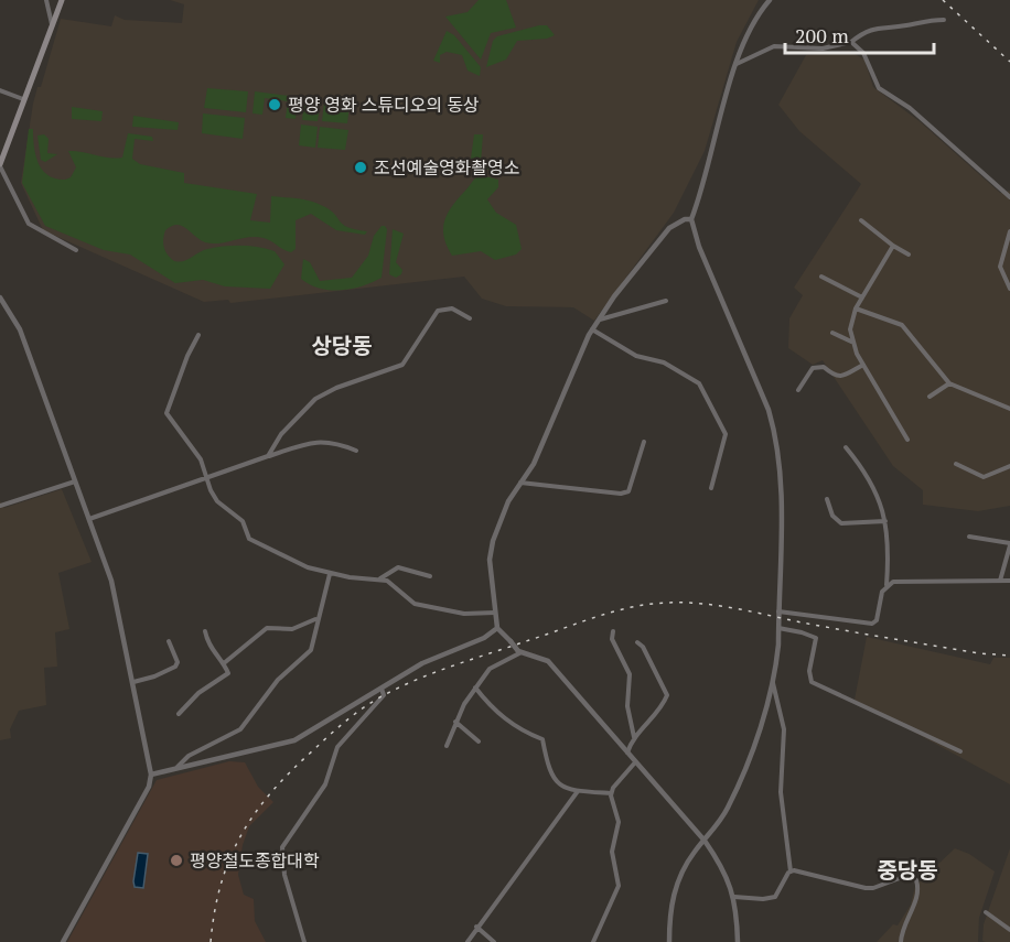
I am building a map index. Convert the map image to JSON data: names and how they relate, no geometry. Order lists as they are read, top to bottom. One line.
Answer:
{"districts":["상당동","중당동"],"places":["평양 영화 스튜디오의 동상","조선예술영화촬영소","평양철도종합대학"],"scale_bar":"200 m"}
